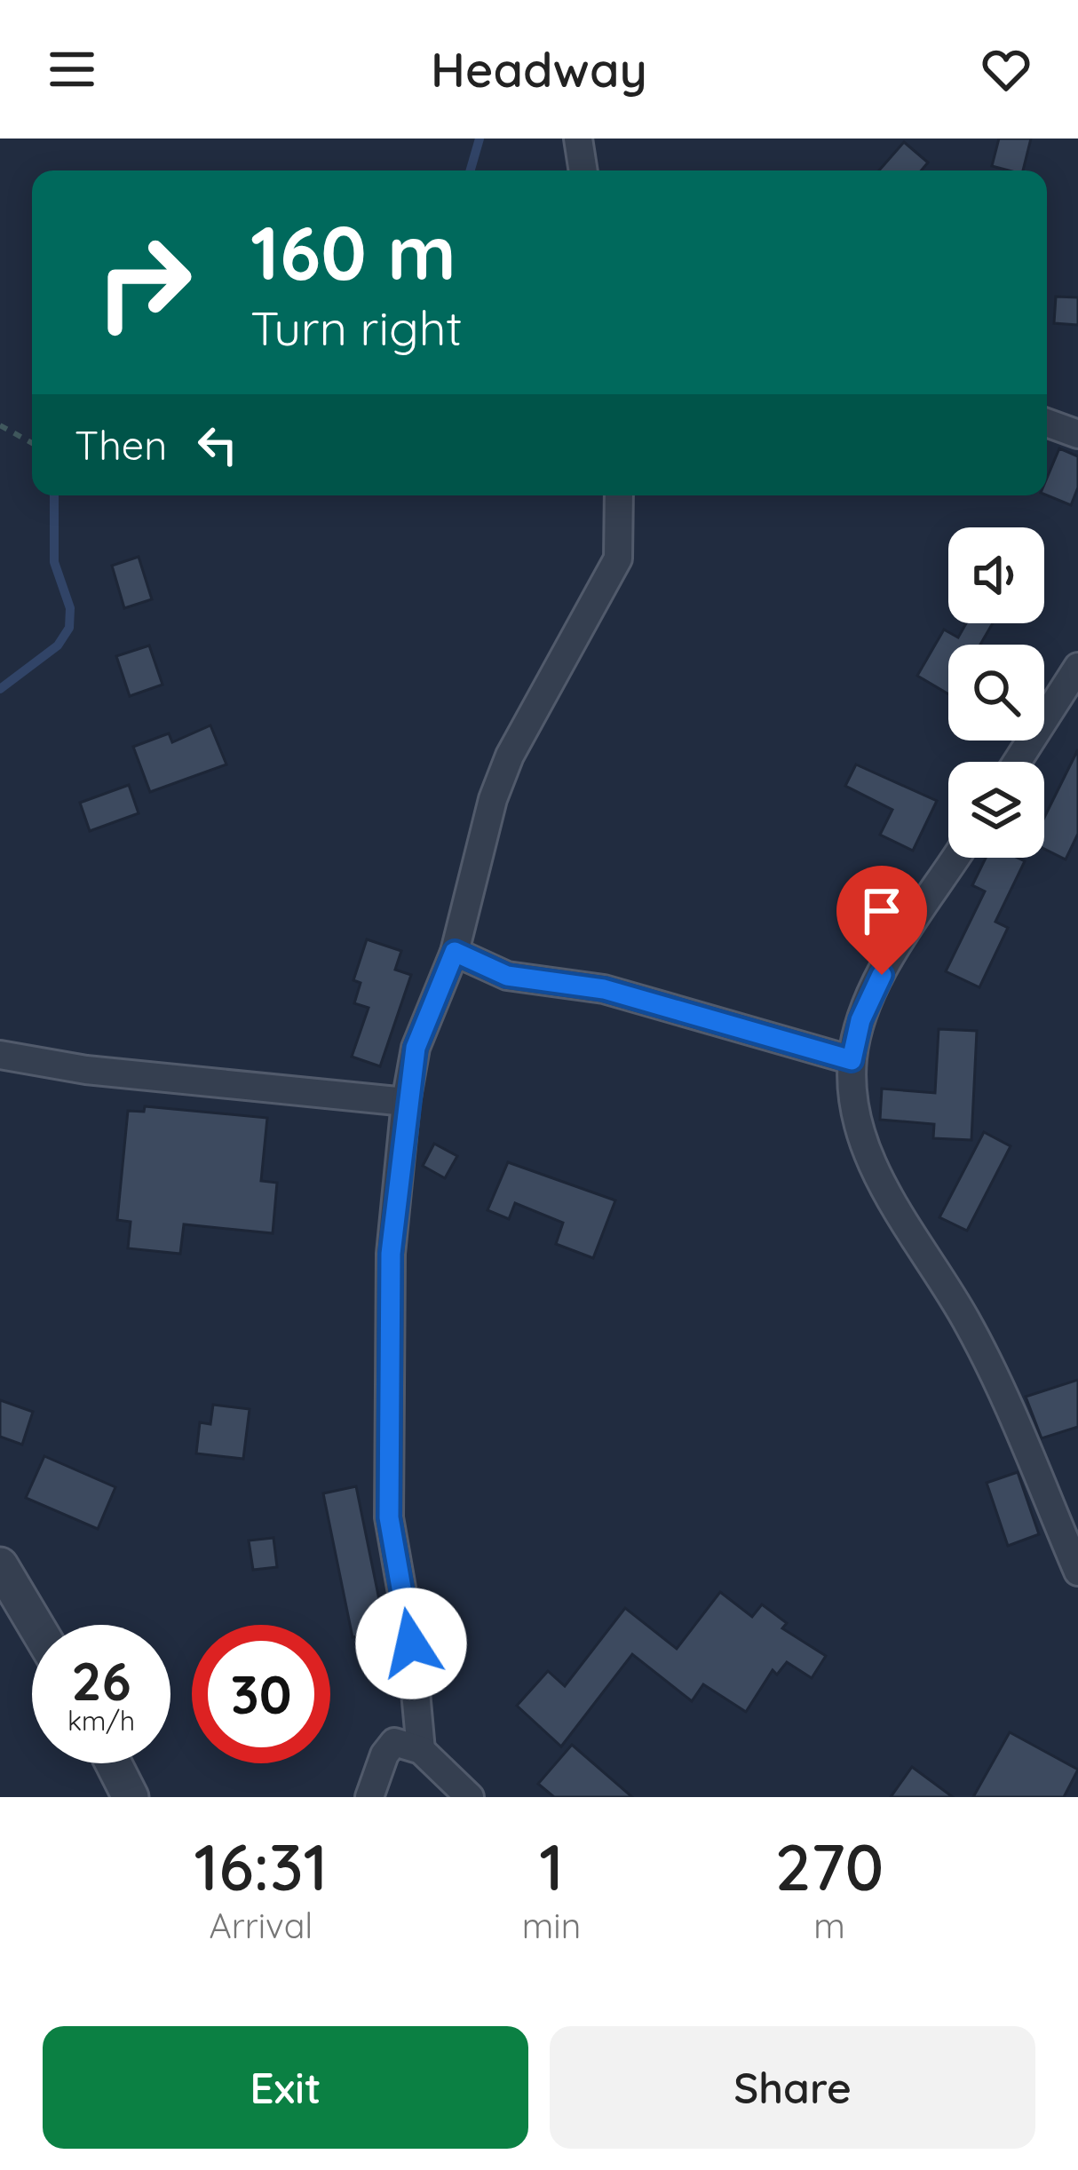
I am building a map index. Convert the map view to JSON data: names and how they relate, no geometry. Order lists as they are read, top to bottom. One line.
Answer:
{"page":{"header":"Headway","turn":["160 m","Turn right"],"then":"Then","speed":"26 km/h","limit":"30","eta":["16:31","Arrival","1","min","270","m"],"buttons":["Exit","Share"]}}
